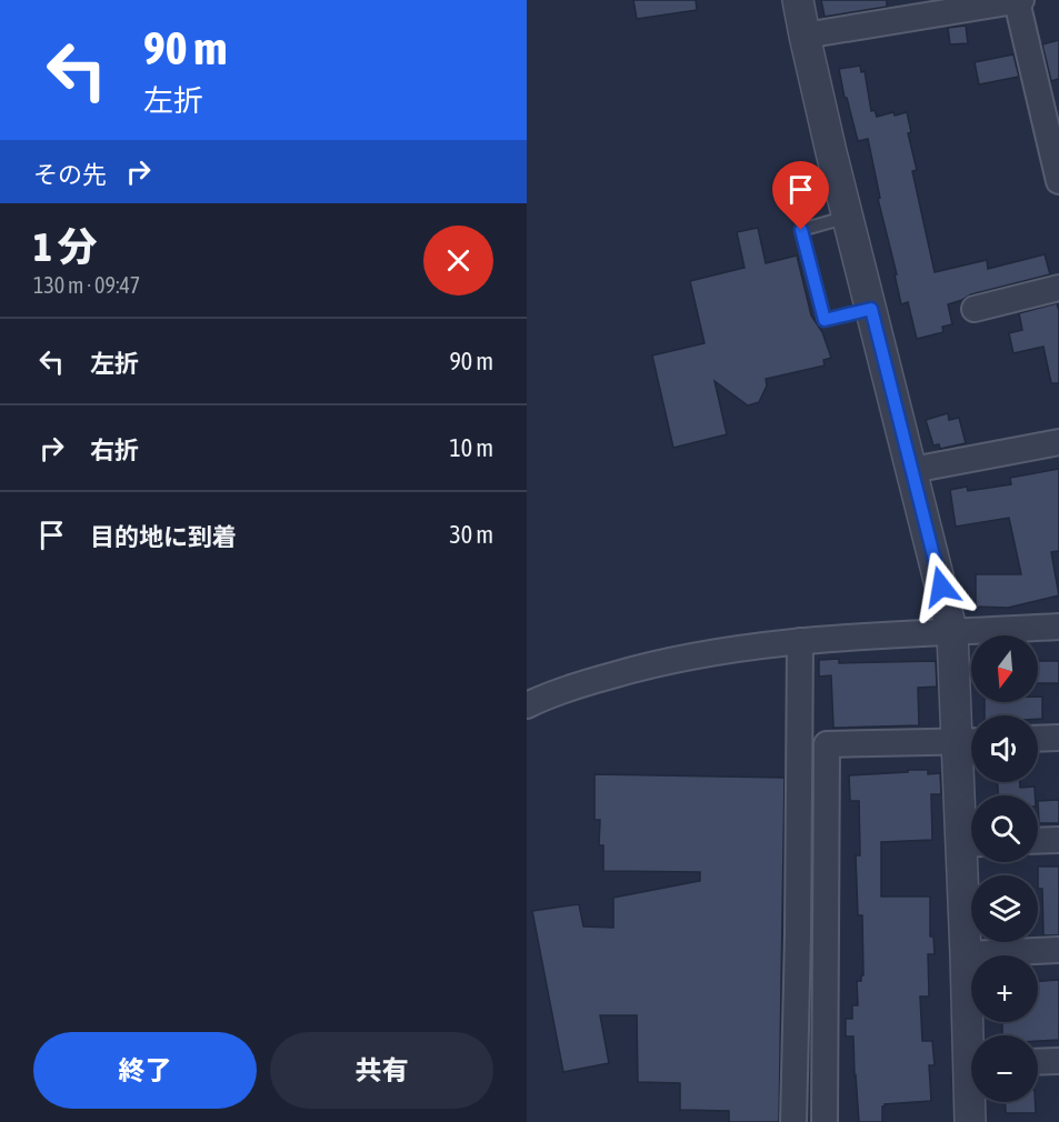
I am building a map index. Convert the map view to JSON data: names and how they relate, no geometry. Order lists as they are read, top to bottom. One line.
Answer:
{"north":"bottom","page":{"turn":["90 m","左折"],"then":"その先","heading":["1 分","130 m · 09:47"],"list":[{"name":"左折","value":"90 m"},{"name":"右折","value":"10 m"},{"name":"目的地に到着","value":"30 m"}],"map_buttons":["+","−"],"buttons":["終了","共有"]}}
